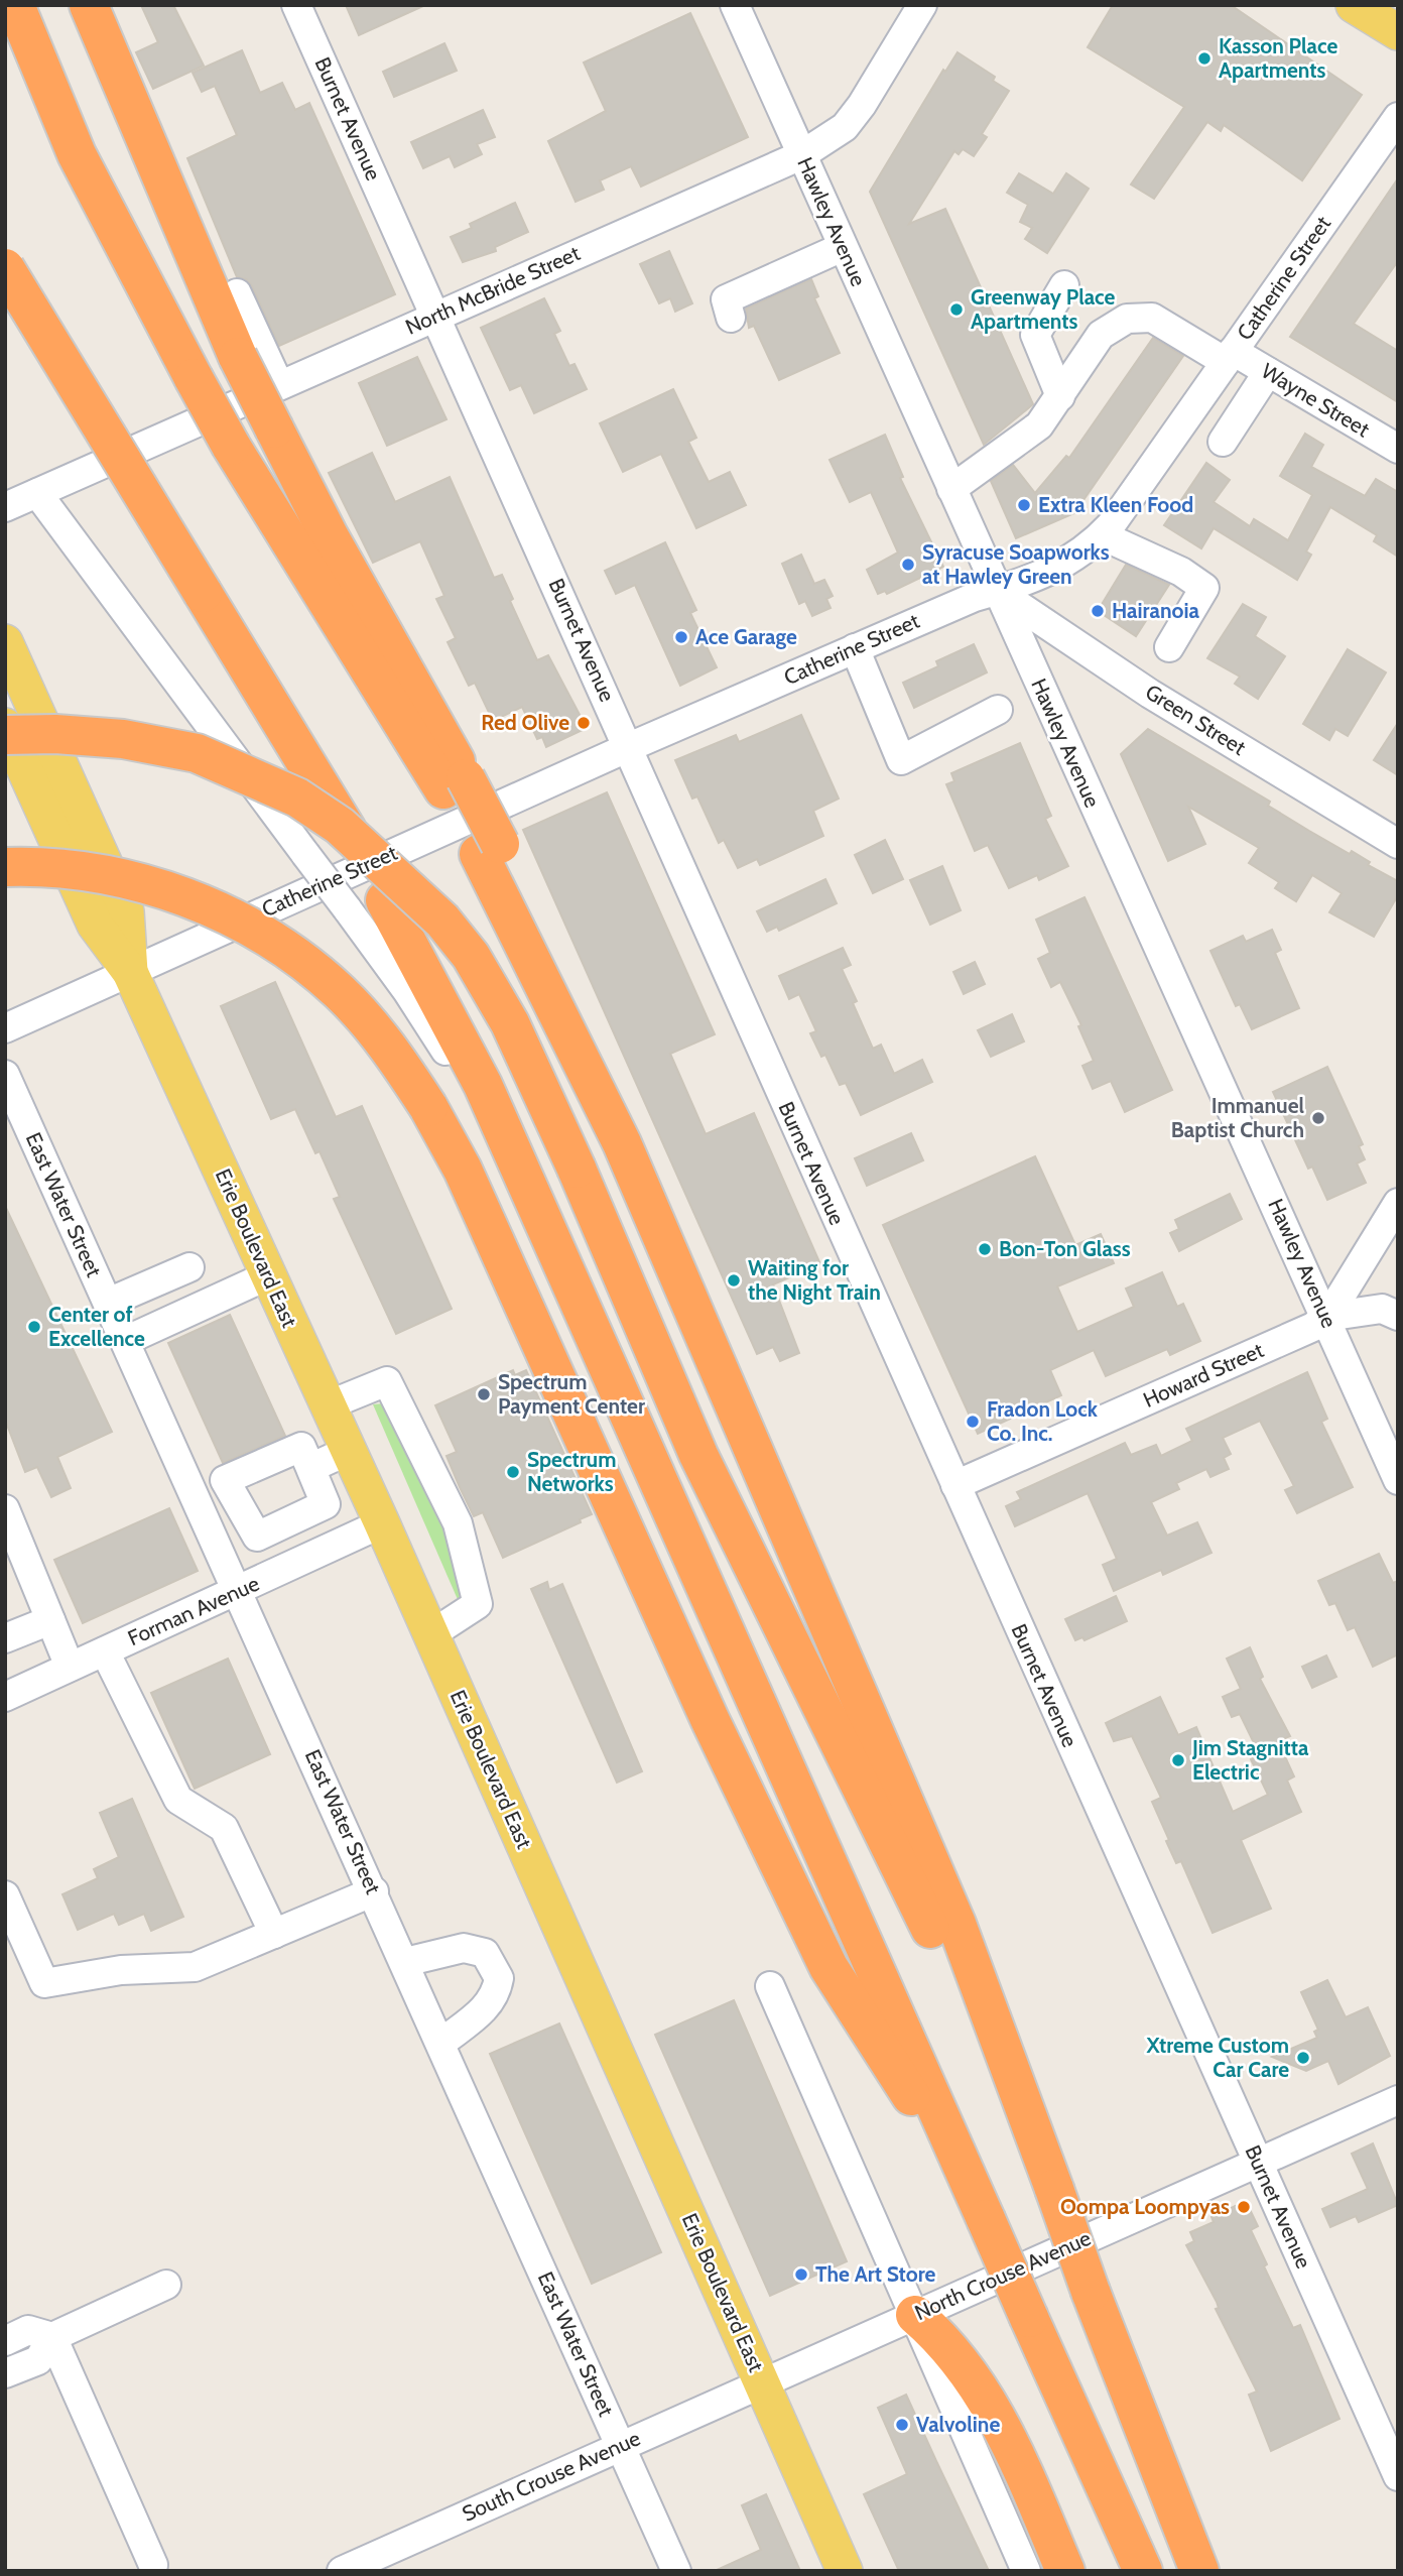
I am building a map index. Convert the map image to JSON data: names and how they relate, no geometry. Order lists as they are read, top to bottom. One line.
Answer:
{"streets":{"main road":["Erie Boulevard East"],"street":["Burnet Avenue","Hawley Avenue","Catherine Street","North McBride Street","Wayne Street","Green Street","East Water Street","Howard Street","Forman Avenue","North Crouse Avenue","South Crouse Avenue"]},"crossings":[["Burnet Avenue","Catherine Street"],["Burnet Avenue","North McBride Street"],["Burnet Avenue","Howard Street"],["Burnet Avenue","North Crouse Avenue"],["Hawley Avenue","Catherine Street"],["Hawley Avenue","North McBride Street"],["Hawley Avenue","Wayne Street"],["Hawley Avenue","Green Street"],["Hawley Avenue","Howard Street"],["Catherine Street","Wayne Street"],["Catherine Street","Green Street"],["Catherine Street","Erie Boulevard East"],["East Water Street","Forman Avenue"],["East Water Street","South Crouse Avenue"],["Erie Boulevard East","Forman Avenue"],["Erie Boulevard East","North Crouse Avenue"],["Erie Boulevard East","South Crouse Avenue"],["North Crouse Avenue","South Crouse Avenue"]],"places":["Kasson Place Apartments","Greenway Place Apartments","Extra Kleen Food","Syracuse Soapworks at Hawley Green","Hairanoia","Ace Garage","Red Olive","Immanuel Baptist Church","Bon-Ton Glass","Waiting for the Night Train","Center of Excellence","Spectrum Payment Center","Fradon Lock Co. Inc.","Spectrum Networks","Jim Stagnitta Electric","Xtreme Custom Car Care","Oompa Loompyas","The Art Store","Valvoline"]}
